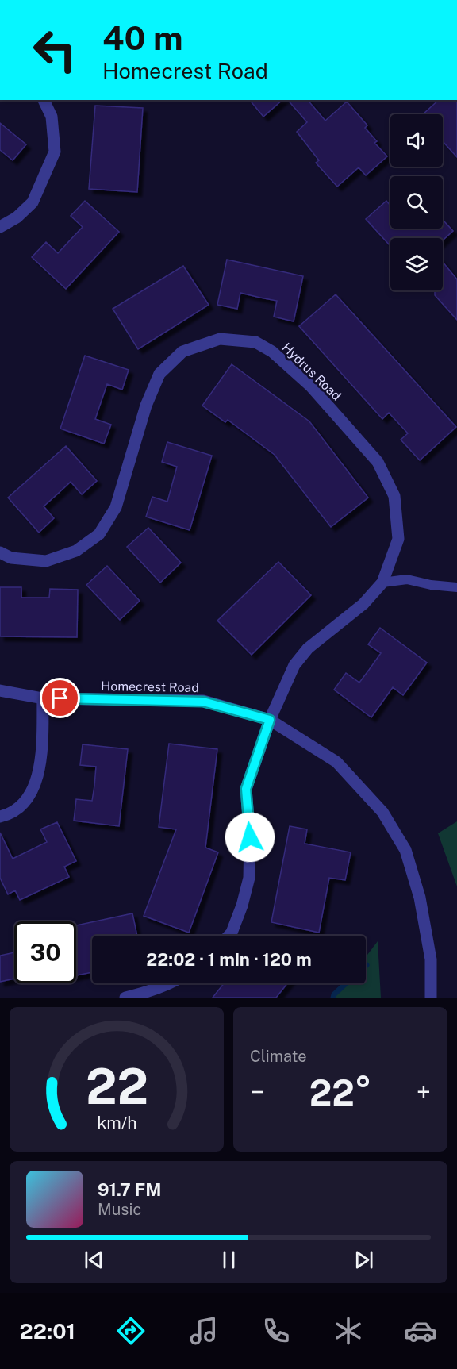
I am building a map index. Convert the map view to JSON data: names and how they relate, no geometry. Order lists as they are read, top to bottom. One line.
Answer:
{"streets":{"street":["Hydrus Road","Homecrest Road"]},"crossings":[["Hydrus Road","Homecrest Road"]],"page":{"turn":["40 m","Homecrest Road"],"limit":"30","trip":"22:02 · 1 min · 120 m","tile":"Climate","heat":["−","22°","+"],"song":["91.7 FM","Music"],"tabs":"22:01","gauge":["22","km/h"]}}
